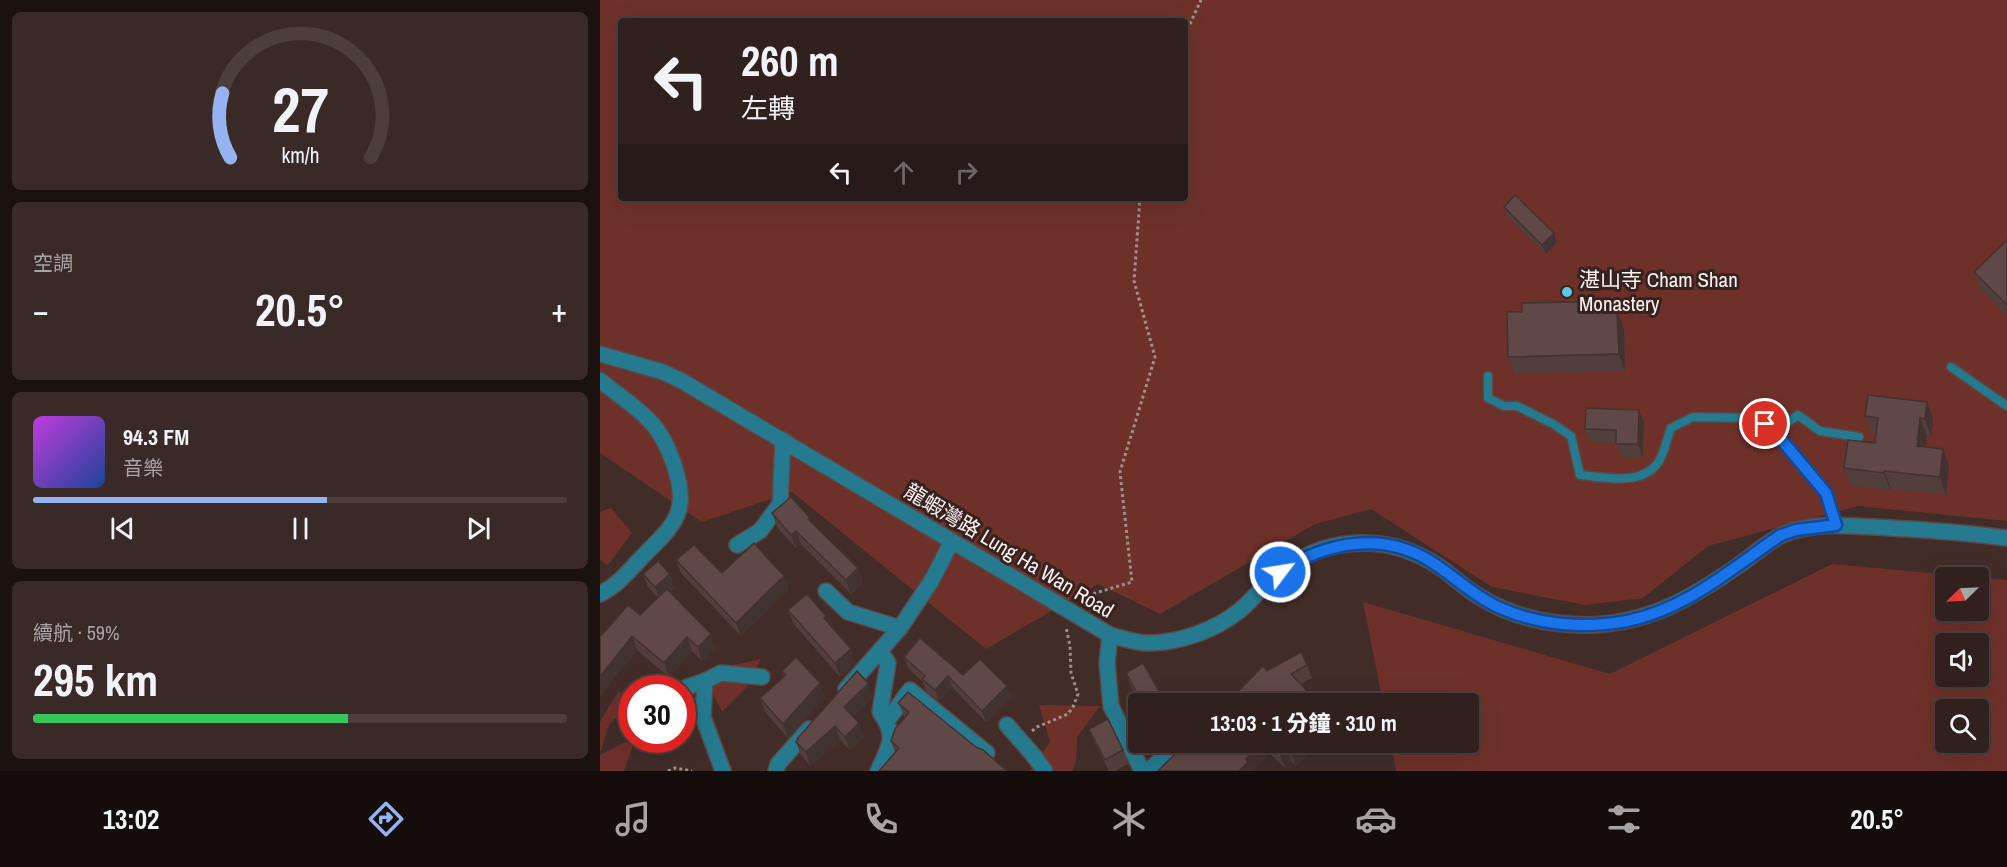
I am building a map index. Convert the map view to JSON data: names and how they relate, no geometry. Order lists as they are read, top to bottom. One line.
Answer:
{"streets":{"street":["龍蝦灣路 Lung Ha Wan Road"]},"places":["湛山寺 Cham Shan Monastery"],"north":"bottom left","page":{"turn":["260 m","左轉"],"tile":["空調",["續航 · 59%","295 km"]],"heat":["−","20.5°","+"],"song":["94.3 FM","音樂"],"limit":"30","trip":"13:03 · 1 分鐘 · 310 m","tabs":["13:02","20.5°"],"gauge":["27","km/h"]}}
